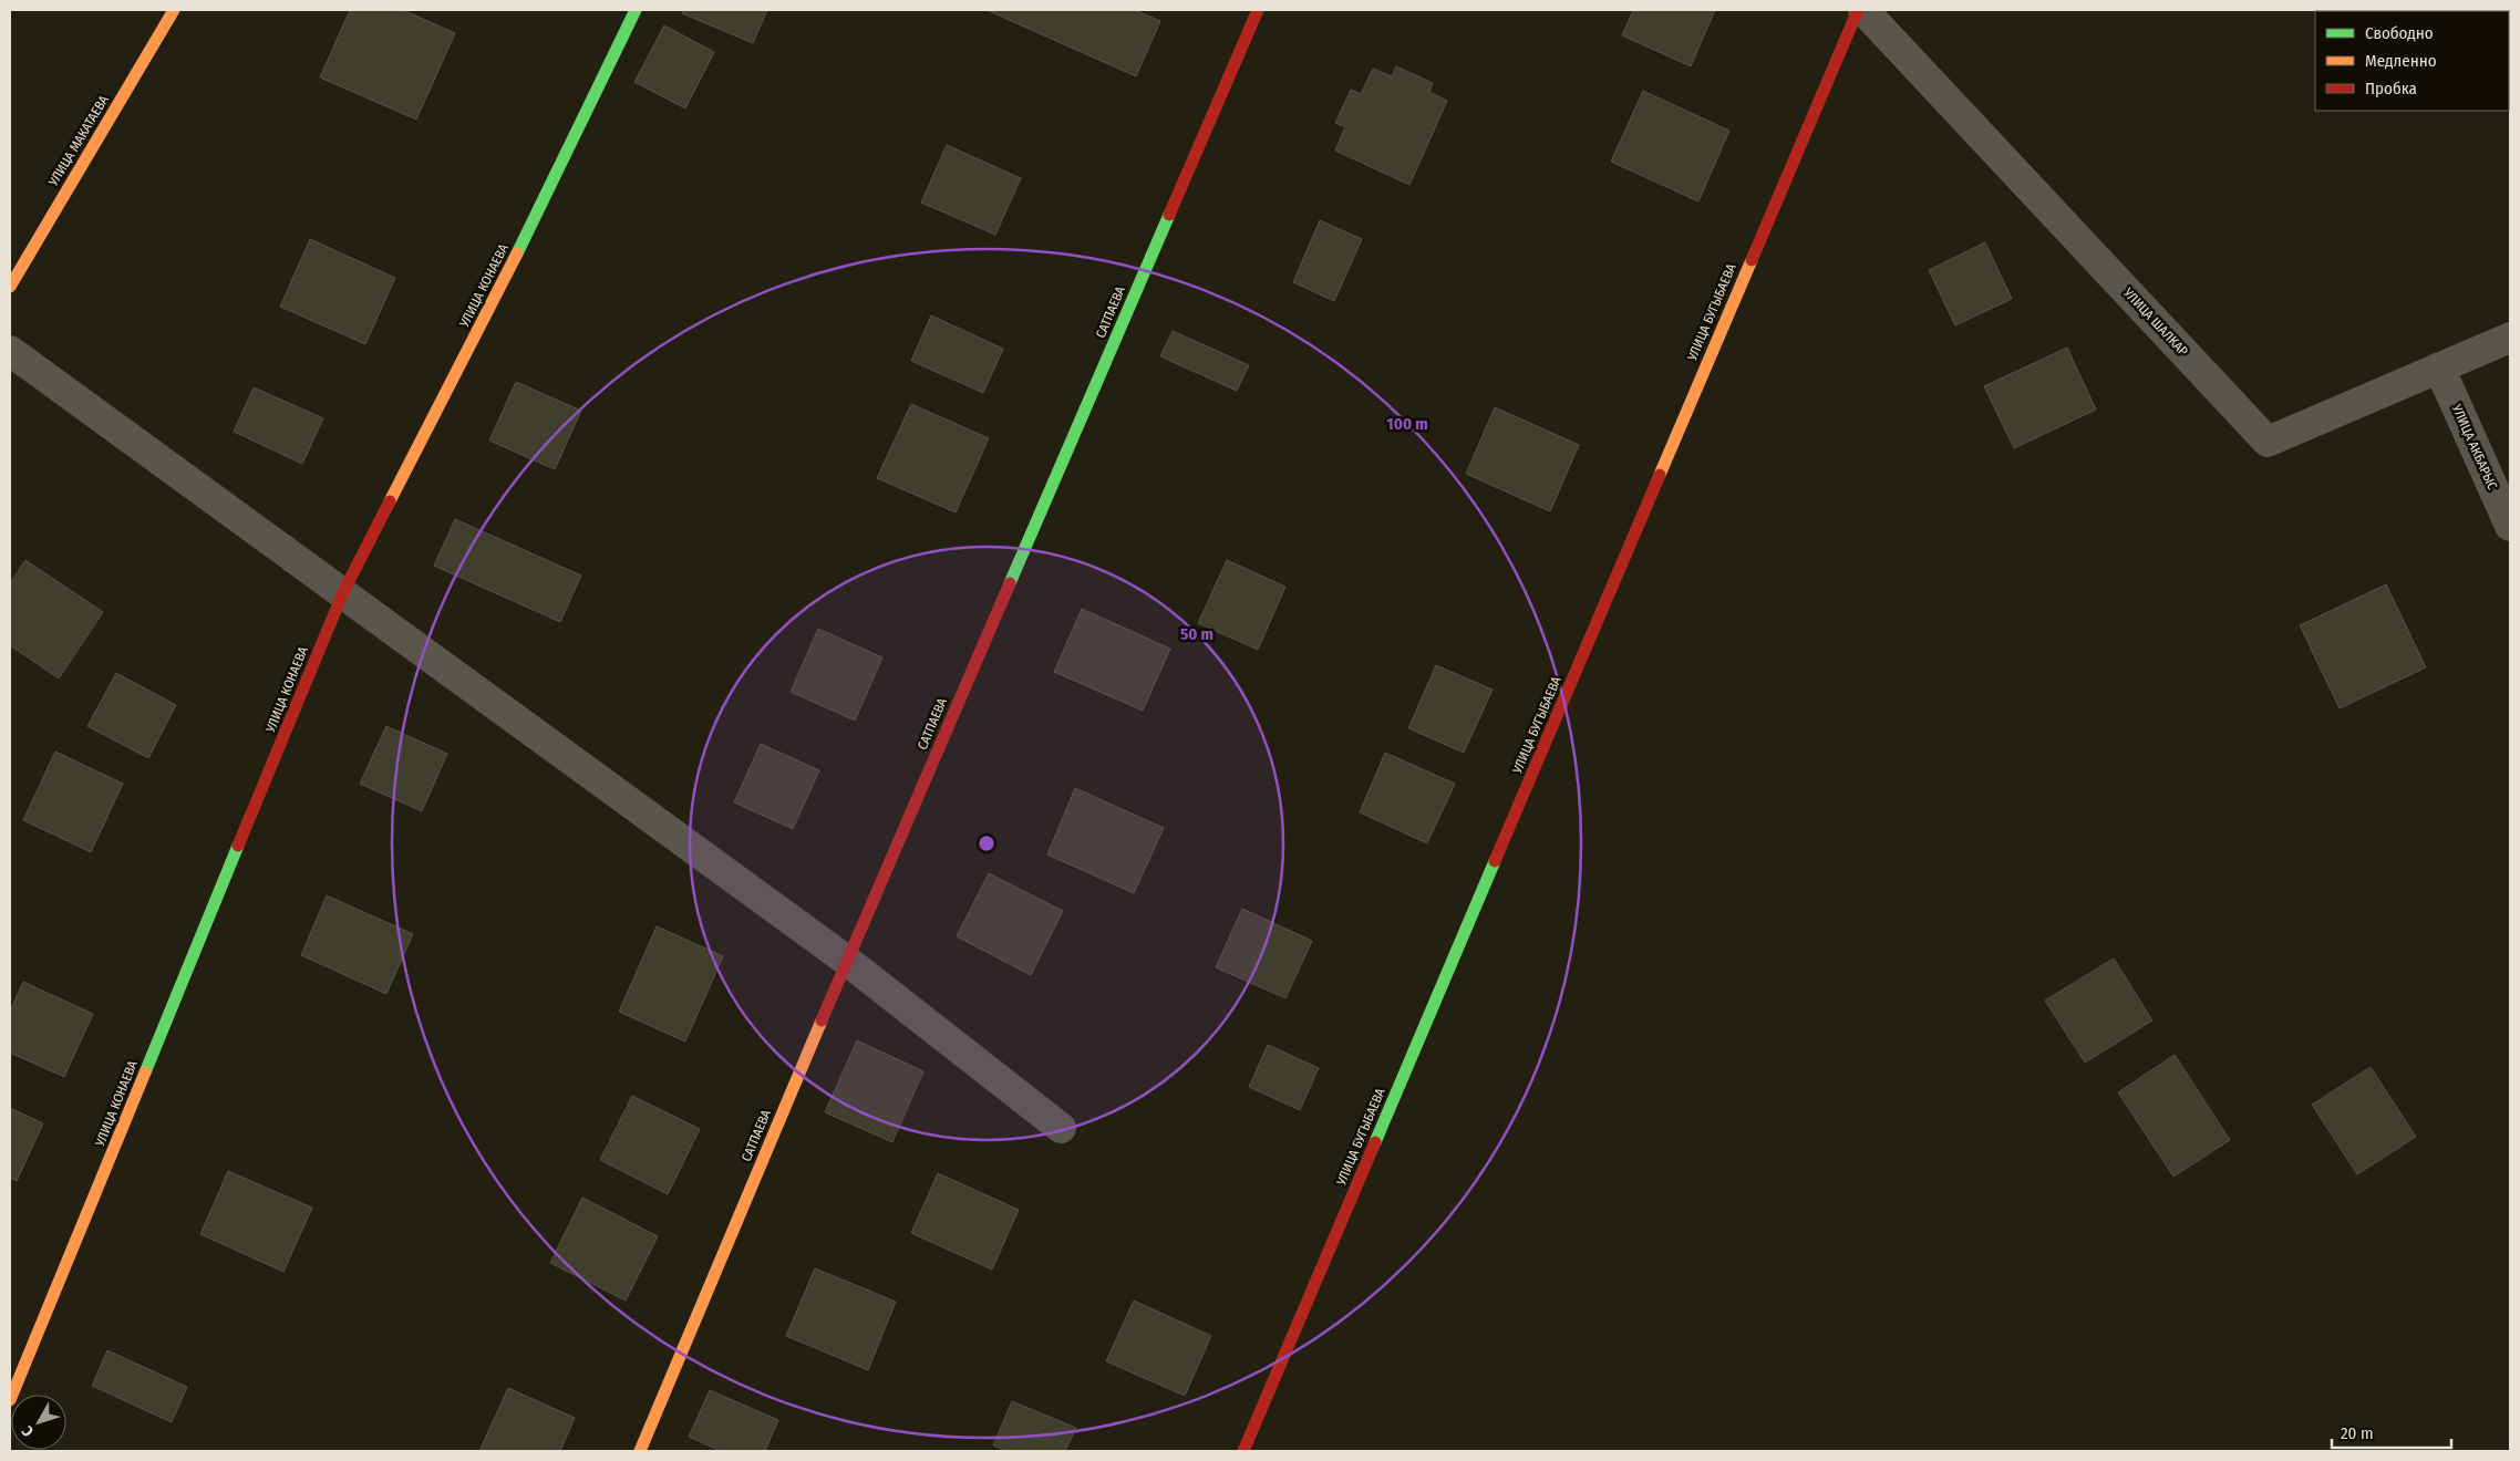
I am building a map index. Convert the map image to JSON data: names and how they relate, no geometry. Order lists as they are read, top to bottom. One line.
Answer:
{"streets":{"street":["УЛИЦА МАКАТАЕВА","УЛИЦА КОНАЕВА","САТПАЕВА","УЛИЦА БУГЫБАЕВА","УЛИЦА ШАЛКАР","УЛИЦА АКБАРЫС"]},"crossings":[["УЛИЦА ШАЛКАР","УЛИЦА АКБАРЫС"]],"legend":["Свободно","Медленно","Пробка"],"scale_bar":"20 m","north":"bottom left","rings":["100 m","50 m"]}
